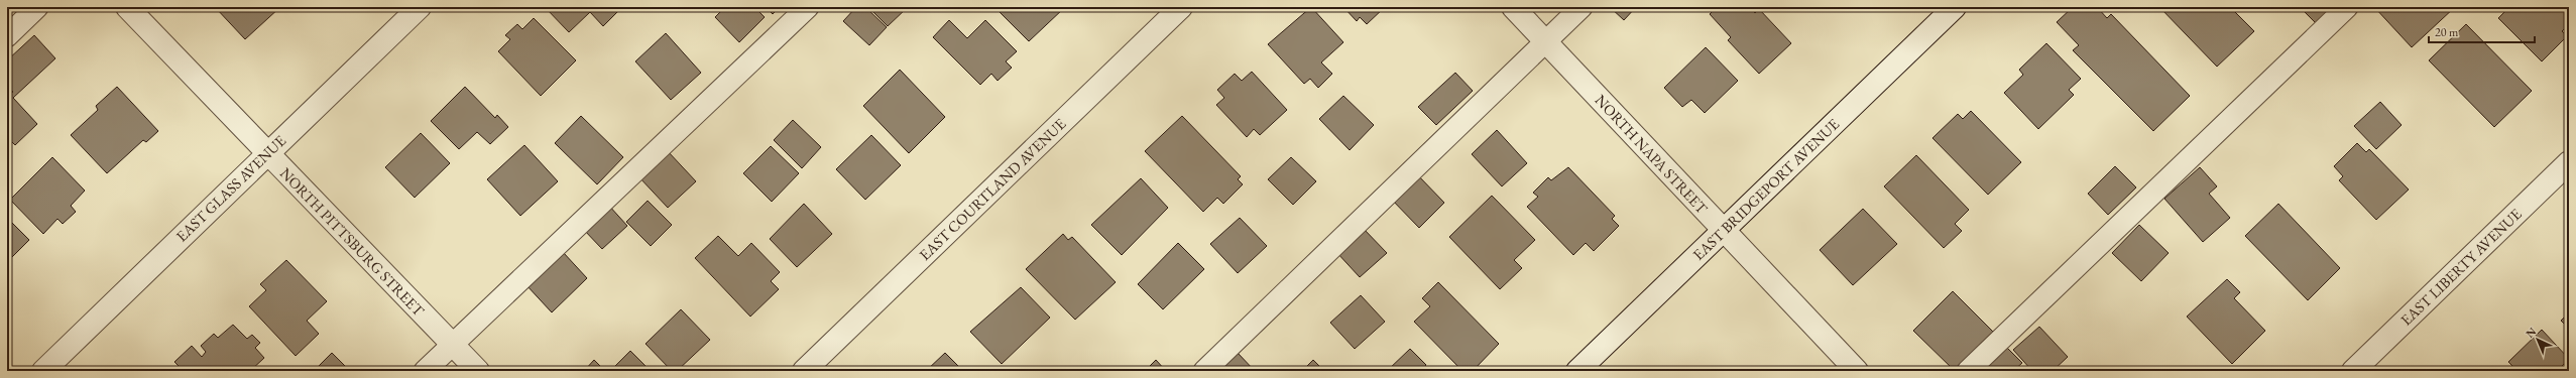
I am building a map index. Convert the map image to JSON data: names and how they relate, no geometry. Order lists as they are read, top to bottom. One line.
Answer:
{"streets":{"street":["NORTH NAPA STREET","EAST GLASS AVENUE","EAST COURTLAND AVENUE","EAST BRIDGEPORT AVENUE","NORTH PITTSBURG STREET","EAST LIBERTY AVENUE"]},"crossings":[["NORTH NAPA STREET","EAST BRIDGEPORT AVENUE"],["EAST GLASS AVENUE","NORTH PITTSBURG STREET"]],"scale_bar":"20 m","north":"top left"}
